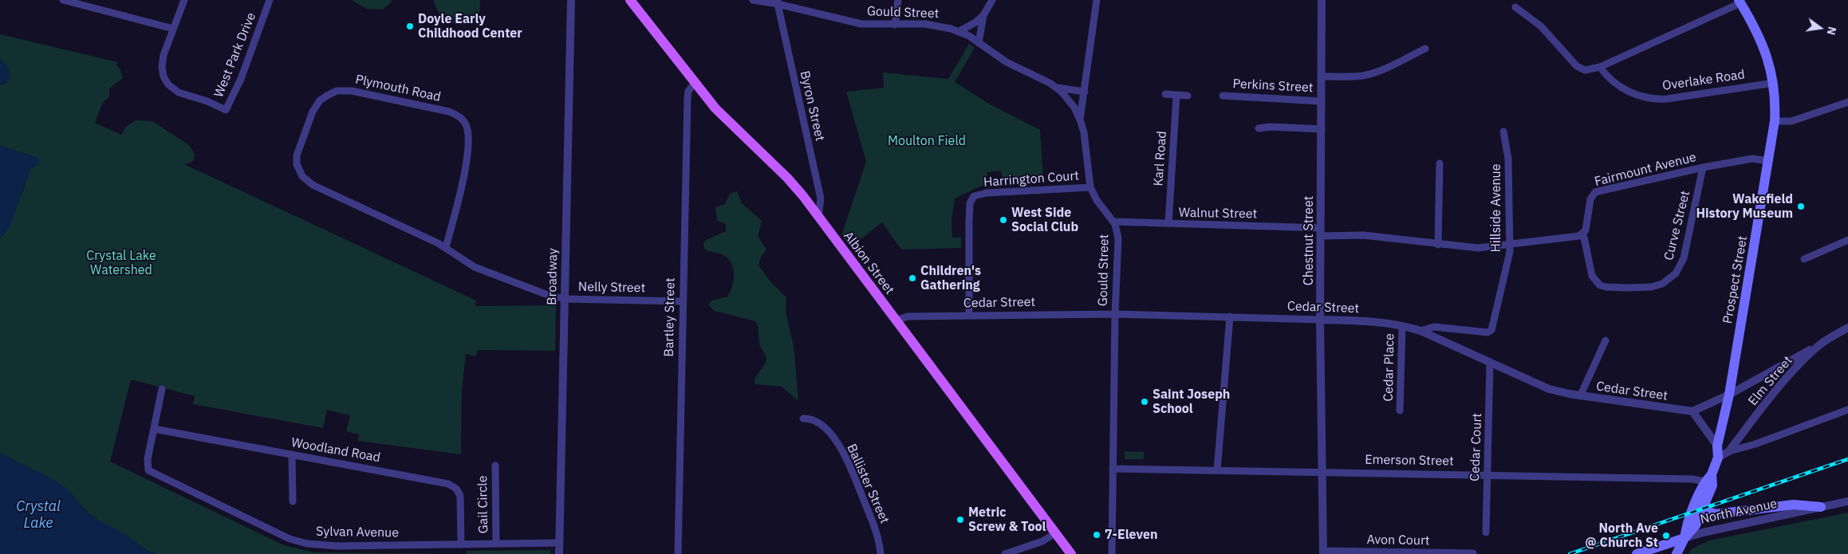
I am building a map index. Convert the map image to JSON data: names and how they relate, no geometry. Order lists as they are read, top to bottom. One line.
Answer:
{"streets":{"main road":["Albion Street","Prospect Street","North Avenue"],"street":["Gould Street","West Park Drive","Overlake Road","Perkins Street","Plymouth Road","Byron Street","Karl Road","Fairmount Avenue","Harrington Court","Hillside Avenue","Walnut Street","Curve Street","Chestnut Street","Broadway","Nelly Street","Cedar Street","Bartley Street","Cedar Place","Elm Street","Cedar Court","Woodland Road","Emerson Street","Ballister Street","Gail Circle","Sylvan Avenue","Avon Court"]},"crossings":[["Gould Street","Byron Street"],["Gould Street","Harrington Court"],["Gould Street","Walnut Street"],["Gould Street","Cedar Street"],["Gould Street","Emerson Street"],["Overlake Road","Prospect Street"],["Perkins Street","Chestnut Street"],["Plymouth Road","Broadway"],["Plymouth Road","Nelly Street"],["Byron Street","Albion Street"],["Karl Road","Walnut Street"],["Fairmount Avenue","Curve Street"],["Fairmount Avenue","Prospect Street"],["Harrington Court","Cedar Street"],["Hillside Avenue","Cedar Street"],["Walnut Street","Chestnut Street"],["Chestnut Street","Cedar Street"],["Chestnut Street","Emerson Street"],["Chestnut Street","Avon Court"],["Albion Street","Cedar Street"],["Albion Street","Bartley Street"],["Broadway","Nelly Street"],["Broadway","Sylvan Avenue"],["Prospect Street","Elm Street"],["Prospect Street","Emerson Street"],["Prospect Street","North Avenue"],["Nelly Street","Bartley Street"],["Cedar Street","Cedar Place"],["Cedar Street","Cedar Court"],["Cedar Court","Emerson Street"],["Woodland Road","Sylvan Avenue"],["Gail Circle","Sylvan Avenue"]],"water":["Crystal Lake"],"parks":["Moulton Field","Crystal Lake Watershed"],"places":["Doyle Early Childhood Center","Wakefield History Museum","West Side Social Club","Children's Gathering","Saint Joseph School","Metric Screw & Tool","7-Eleven","North Ave @ Church St"],"north":"right"}
